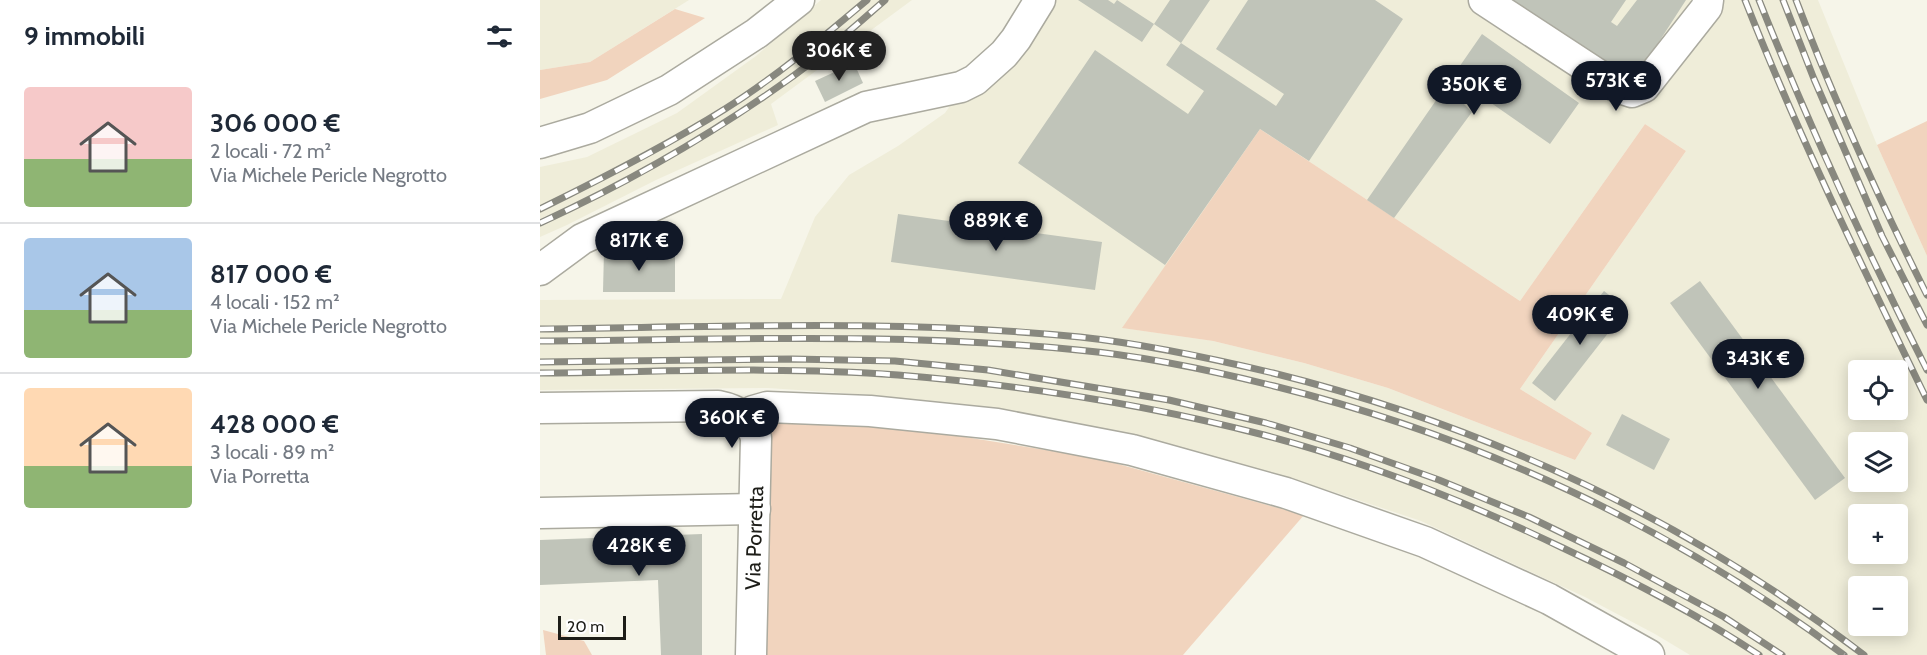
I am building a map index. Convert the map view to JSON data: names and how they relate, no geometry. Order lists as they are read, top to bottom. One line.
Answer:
{"streets":{"street":["Via Porretta"]},"scale_bar":"20 m","page":{"heading":"9 immobili","price":["306K €","573K €","350K €","889K €","817K €","409K €","343K €","360K €","428K €"],"list":[{"name":"306 000 €","note":"2 locali · 72 m² · Via Michele Pericle Negrotto"},{"name":"817 000 €","note":"4 locali · 152 m² · Via Michele Pericle Negrotto"},{"name":"428 000 €","note":"3 locali · 89 m² · Via Porretta"}],"map_buttons":["+","−"],"scale":"20 m"}}
